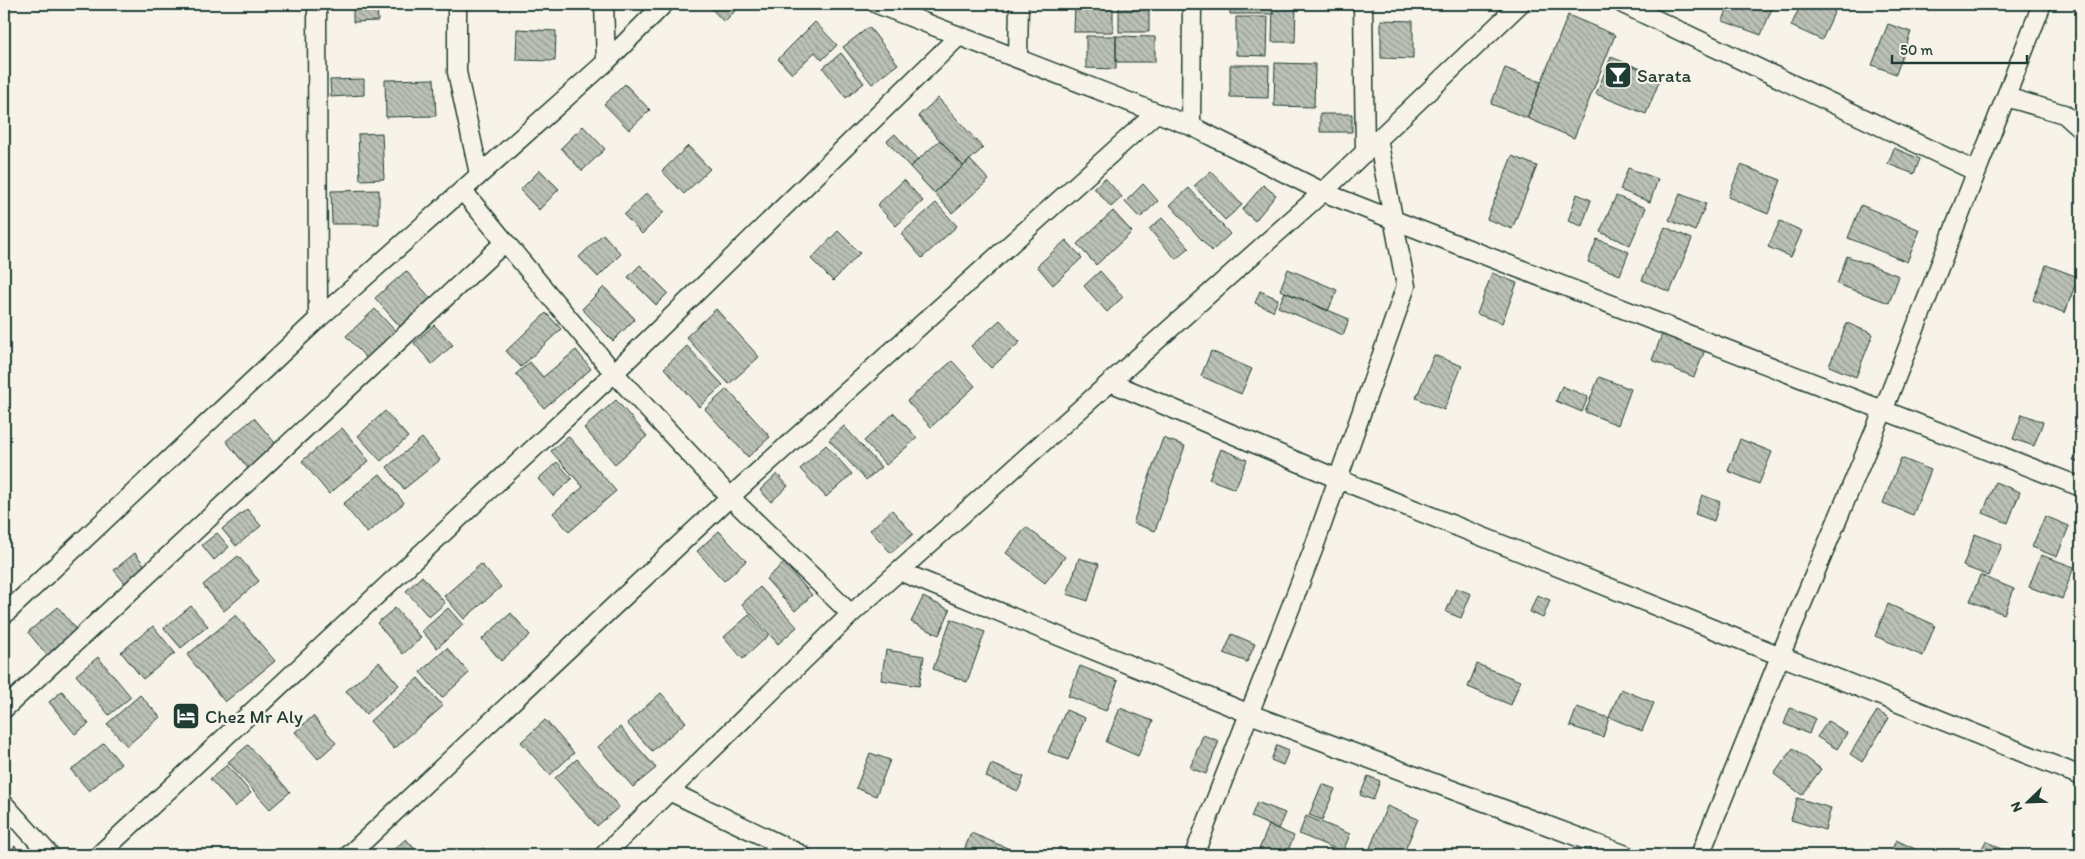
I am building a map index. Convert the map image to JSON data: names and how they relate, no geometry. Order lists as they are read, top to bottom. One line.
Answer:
{"places":{"bar":["Sarata"],"hotel":["Chez Mr Aly"]},"scale_bar":"50 m","north":"bottom left"}
